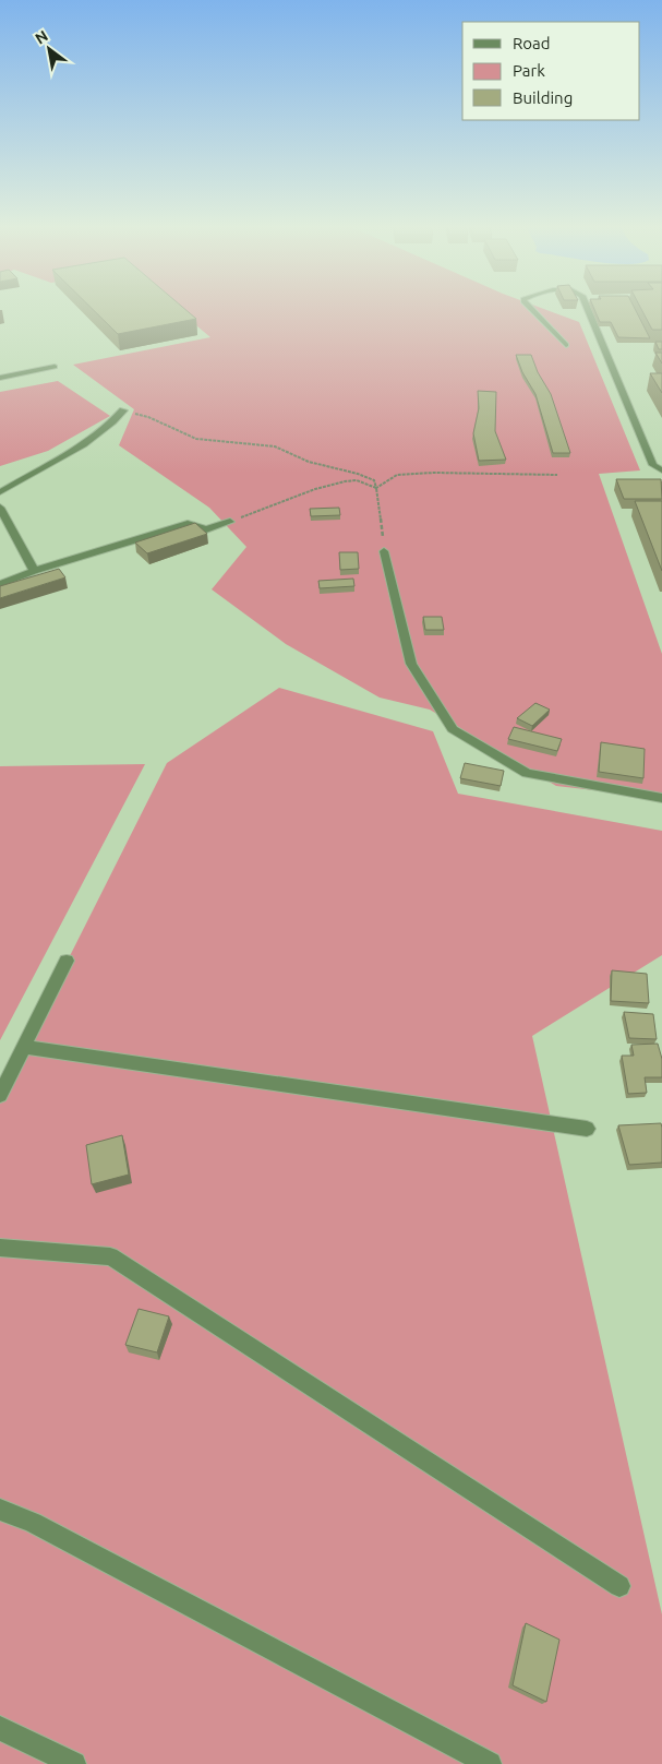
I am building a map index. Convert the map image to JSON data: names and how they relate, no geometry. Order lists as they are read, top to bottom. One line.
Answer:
{"legend":["Road","Park","Building"],"north":"top left"}
